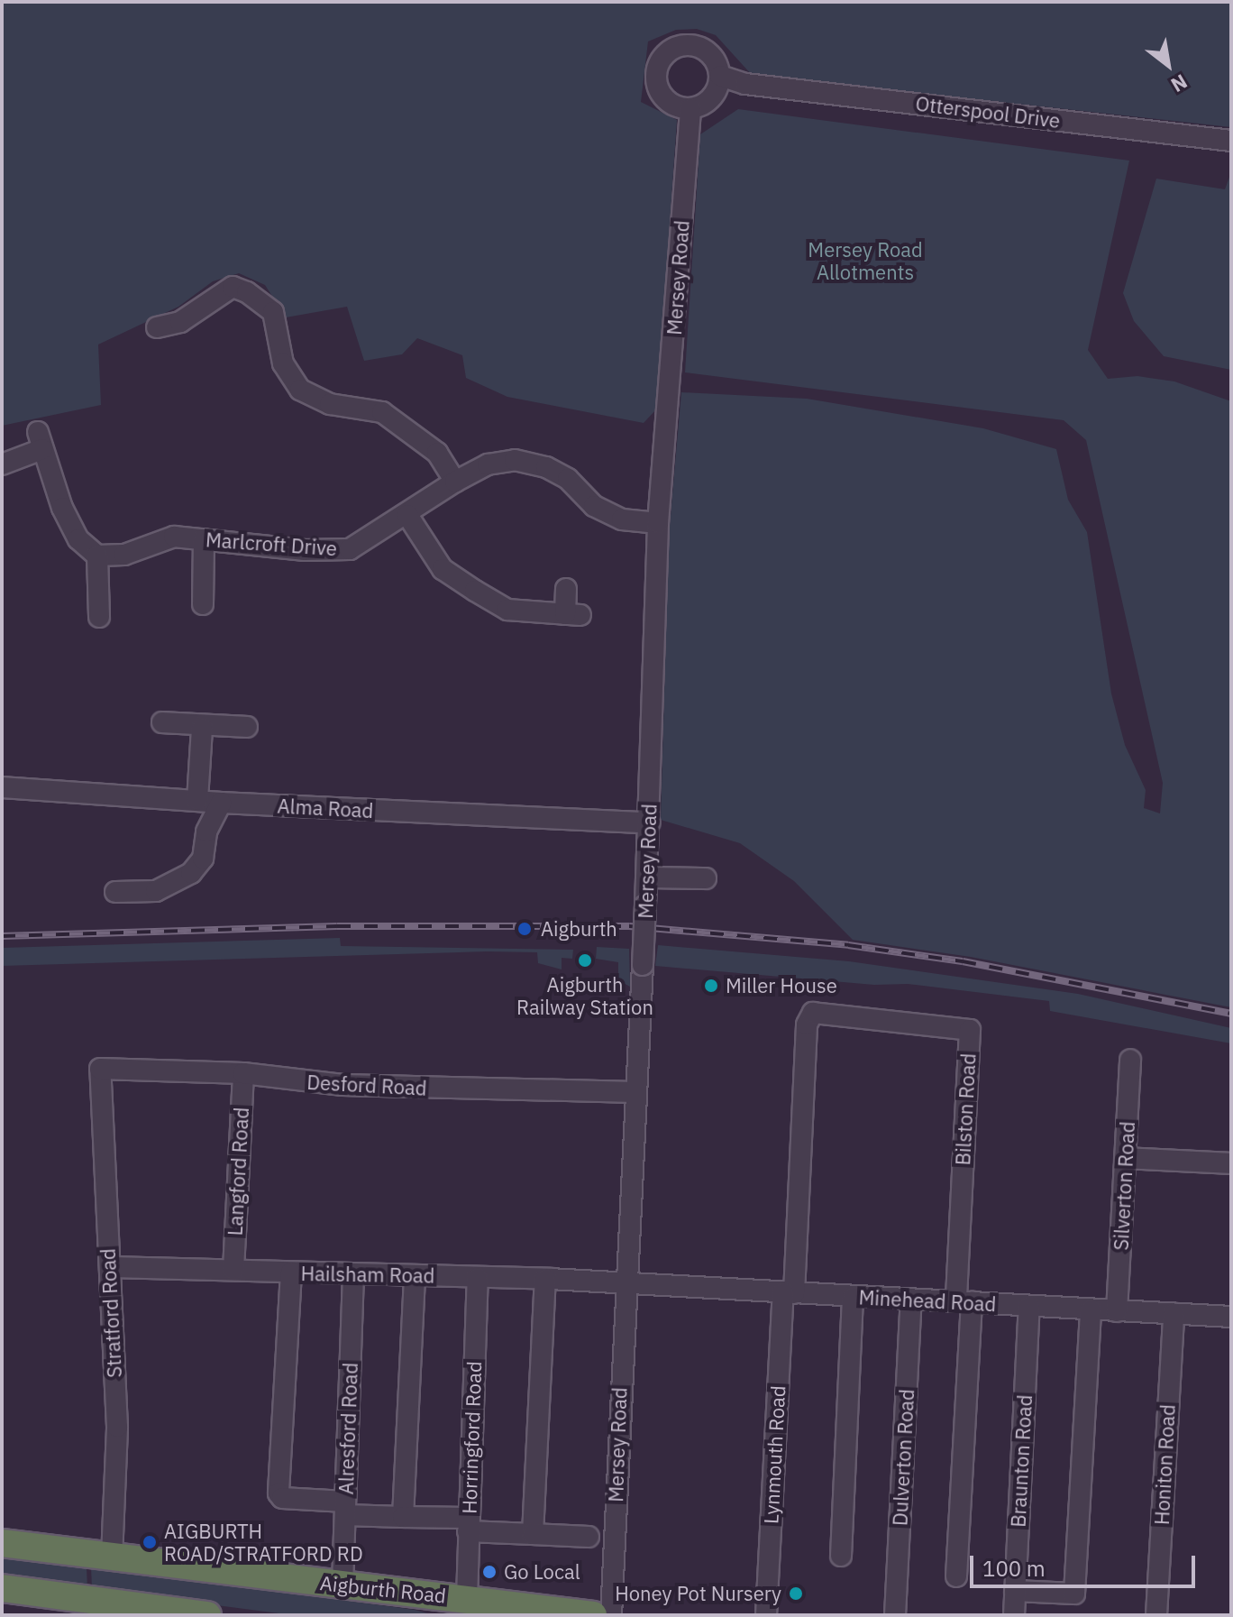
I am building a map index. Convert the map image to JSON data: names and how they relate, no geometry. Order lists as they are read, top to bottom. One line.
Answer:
{"streets":{"highway":["Aigburth Road"],"street":["Otterspool Drive","Mersey Road","Marlcroft Drive","Alma Road","Desford Road","Bilston Road","Langford Road","Silverton Road","Hailsham Road","Minehead Road","Stratford Road","Alresford Road","Horringford Road","Lynmouth Road","Dulverton Road","Braunton Road","Honiton Road"]},"crossings":[["Otterspool Drive","Mersey Road"],["Mersey Road","Marlcroft Drive"],["Mersey Road","Alma Road"],["Mersey Road","Desford Road"],["Mersey Road","Hailsham Road"],["Mersey Road","Minehead Road"],["Desford Road","Langford Road"],["Desford Road","Stratford Road"],["Bilston Road","Minehead Road"],["Bilston Road","Lynmouth Road"],["Langford Road","Hailsham Road"],["Silverton Road","Minehead Road"],["Hailsham Road","Minehead Road"],["Hailsham Road","Stratford Road"],["Hailsham Road","Alresford Road"],["Hailsham Road","Horringford Road"],["Minehead Road","Lynmouth Road"],["Minehead Road","Dulverton Road"],["Minehead Road","Braunton Road"],["Minehead Road","Honiton Road"],["Stratford Road","Aigburth Road"],["Alresford Road","Aigburth Road"],["Horringford Road","Aigburth Road"]],"parks":["Mersey Road Allotments"],"places":["Aigburth","Aigburth Railway Station","Miller House","AIGBURTH ROAD/STRATFORD RD","Go Local","Honey Pot Nursery"],"scale_bar":"100 m","north":"bottom right"}
